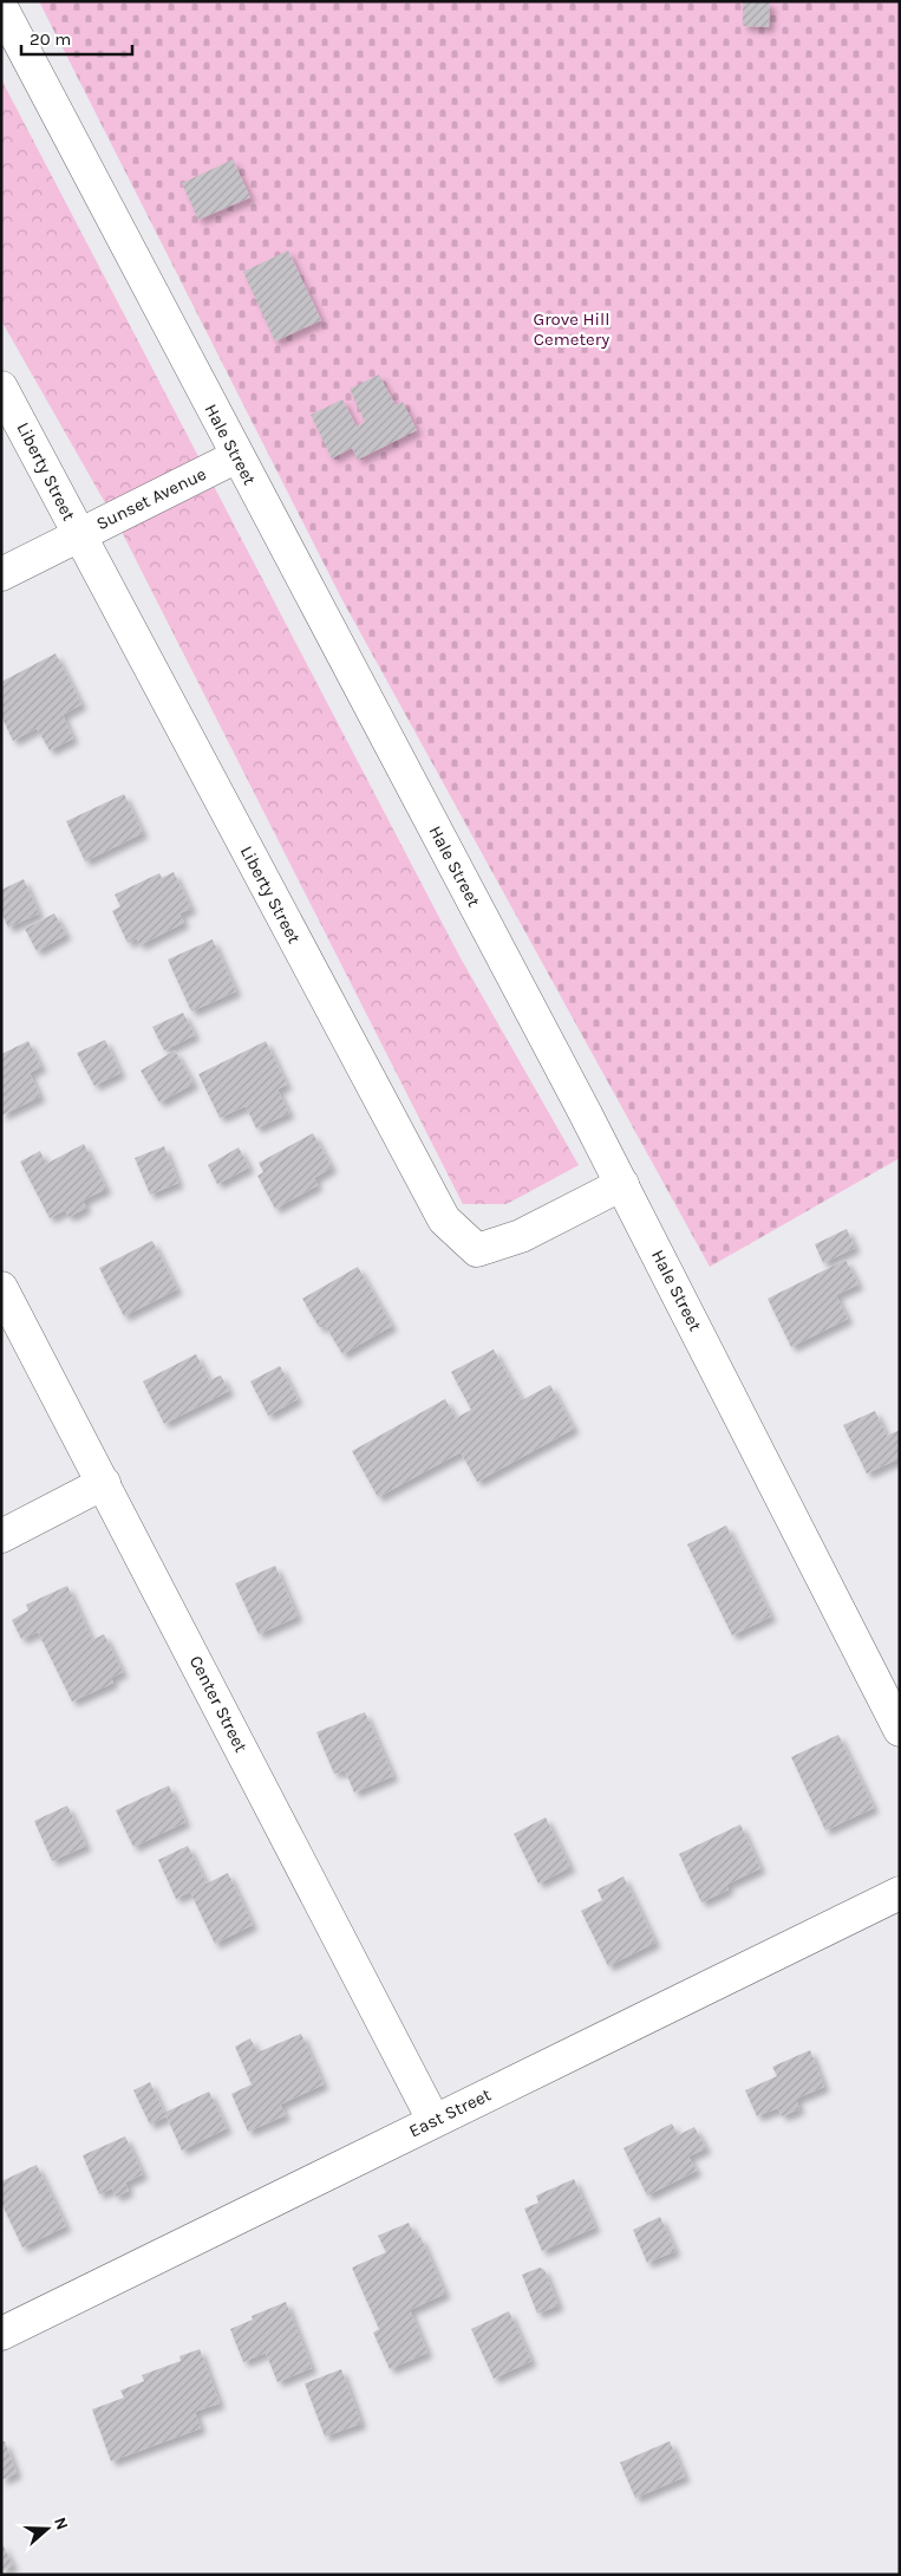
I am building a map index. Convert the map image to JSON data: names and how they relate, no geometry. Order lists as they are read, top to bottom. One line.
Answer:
{"streets":{"street":["Hale Street","Liberty Street","Sunset Avenue","Center Street","East Street"]},"crossings":[["Hale Street","Liberty Street"],["Hale Street","Sunset Avenue"],["Liberty Street","Sunset Avenue"],["Center Street","East Street"]],"parks":["Grove Hill Cemetery"],"scale_bar":"20 m","north":"right"}
